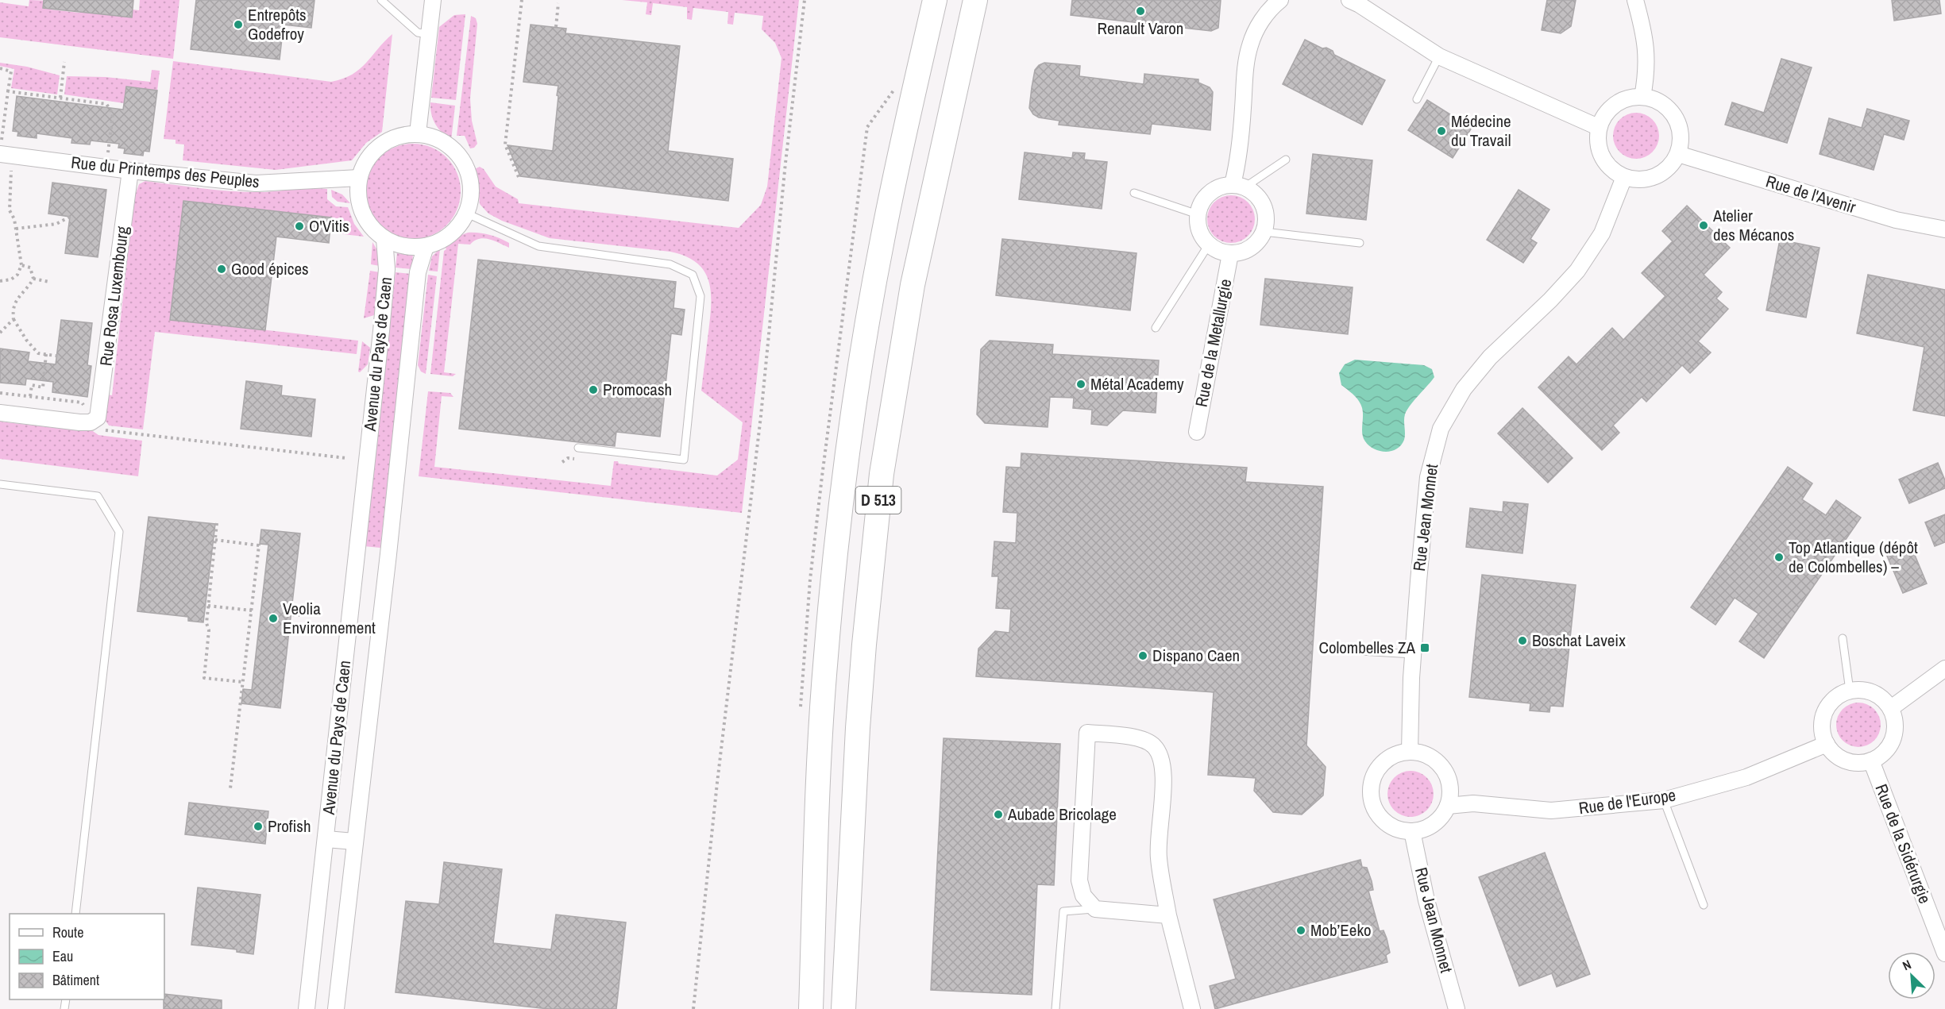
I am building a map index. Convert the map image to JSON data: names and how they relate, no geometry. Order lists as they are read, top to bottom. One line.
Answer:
{"streets":{"main road":["D 513"],"street":["Rue du Printemps des Peuples","Rue de l'Avenir","Rue Rosa Luxembourg","Rue de la Metallurgie","Avenue du Pays de Caen","Rue Jean Monnet","Rue de l'Europe","Rue de la Sidérurgie"]},"crossings":[["Rue du Printemps des Peuples","Rue Rosa Luxembourg"],["Rue du Printemps des Peuples","Avenue du Pays de Caen"],["Rue de l'Avenir","Rue Jean Monnet"],["Rue Jean Monnet","Rue de l'Europe"],["Rue de l'Europe","Rue de la Sidérurgie"]],"places":{"other":["Renault Varon","Entrepôts Godefroy","Médecine du Travail","Atelier des Mécanos","O'Vitis","Good épices","Métal Academy","Promocash","Top Atlantique (dépôt de Colombelles) –","Veolia Environnement","Boschat Laveix","Dispano Caen","Aubade Bricolage","Profish","Mob’Eeko"],"transit":["Colombelles ZA"]},"legend":["Route","Eau","Bâtiment"],"north":"top left"}
